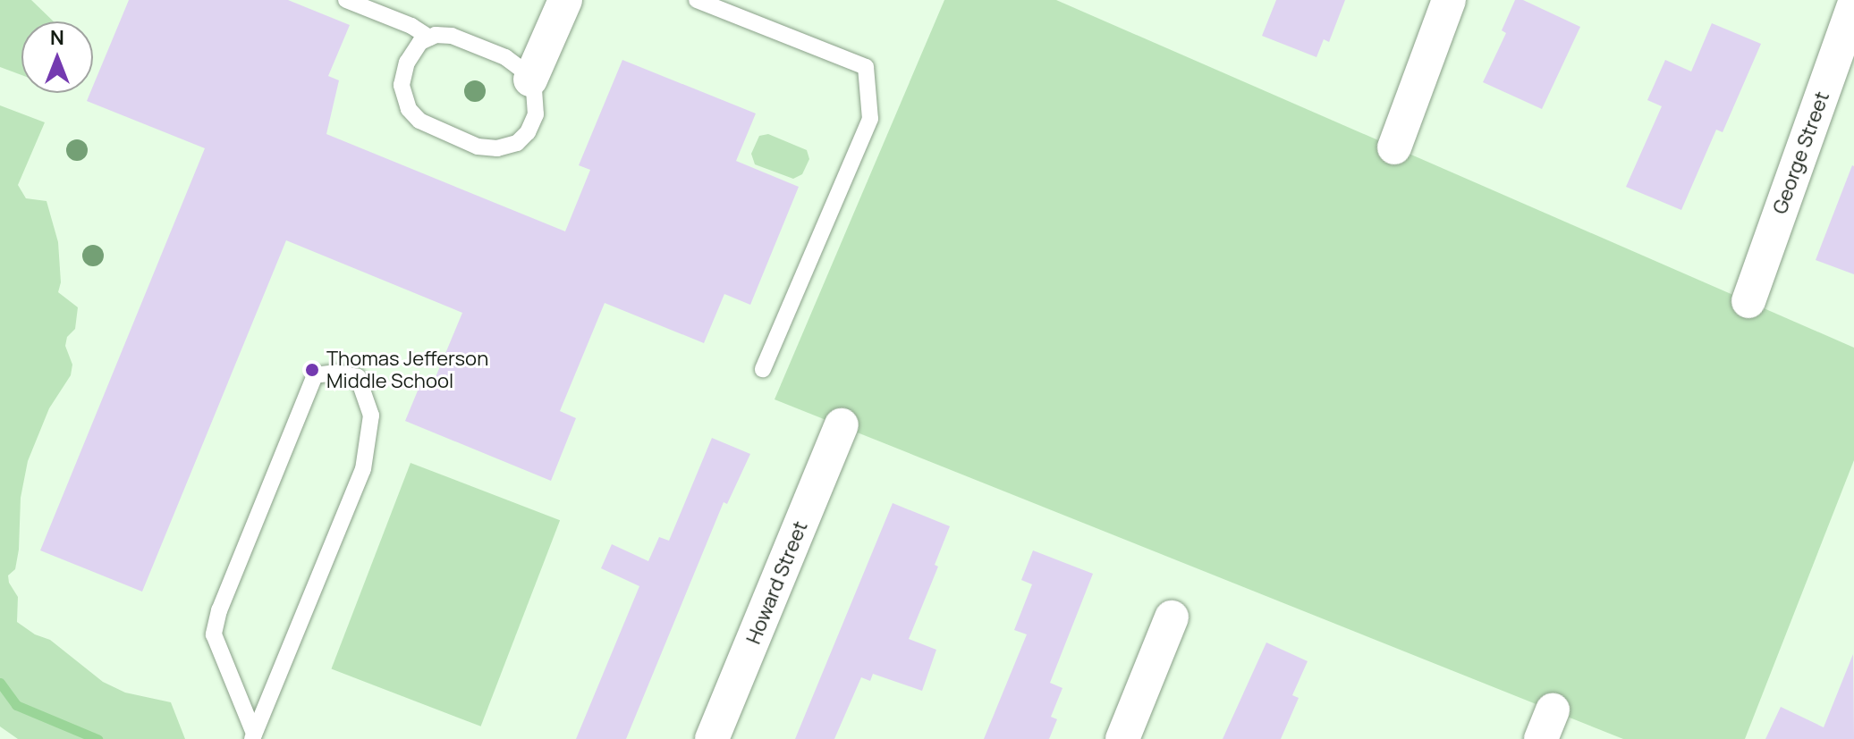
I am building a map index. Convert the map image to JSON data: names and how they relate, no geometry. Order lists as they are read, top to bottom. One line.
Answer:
{"streets":{"street":["George Street","Howard Street"]},"places":["Thomas Jefferson Middle School"],"north":"top"}
